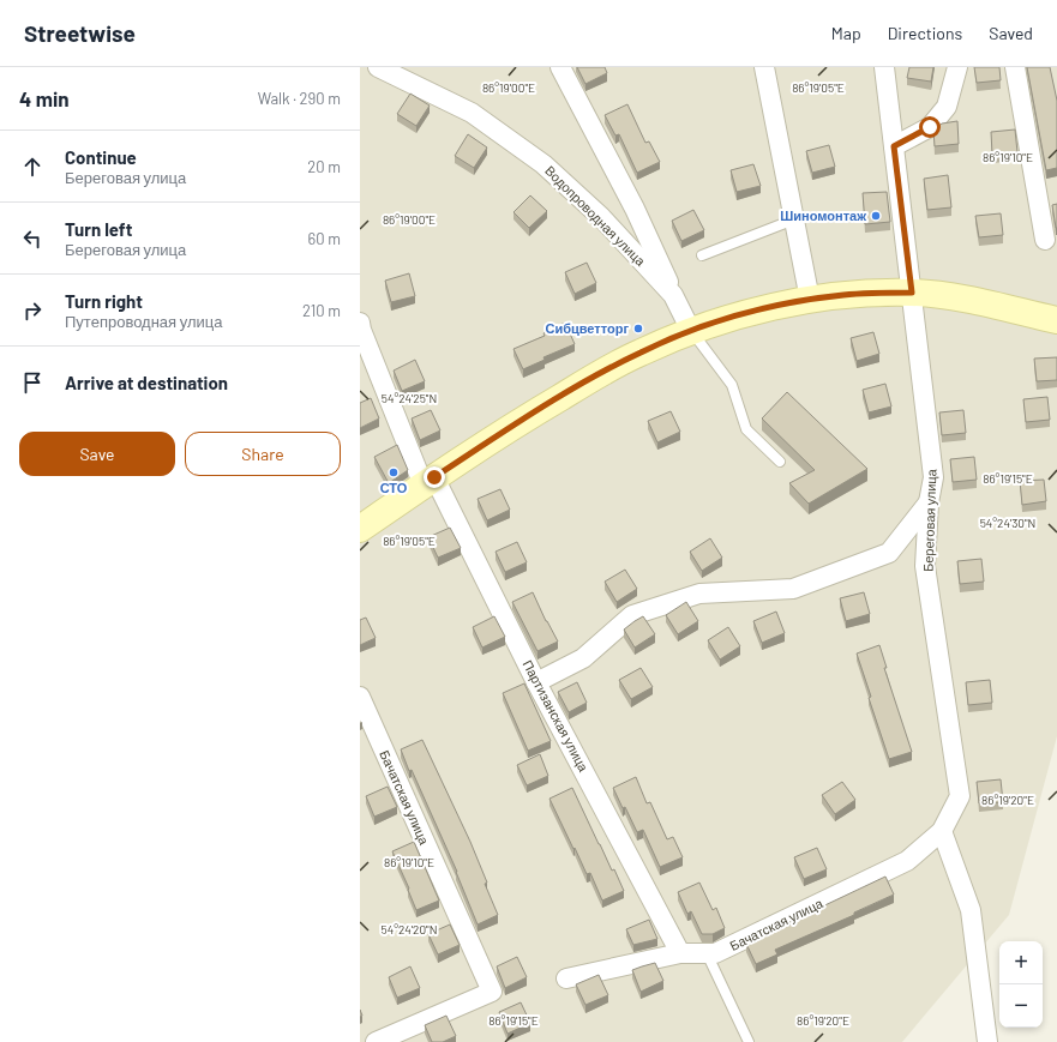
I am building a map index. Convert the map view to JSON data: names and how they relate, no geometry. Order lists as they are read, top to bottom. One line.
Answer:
{"streets":{"street":["Водопроводная улица","Береговая улица","Партизанская улица","Бачатская улица"]},"crossings":[["Береговая улица","Бачатская улица"],["Партизанская улица","Бачатская улица"]],"places":["Шиномонтаж","Сибцветторг","СТО"],"page":{"header":"Streetwise","nav":["Map","Directions","Saved"],"heading":["4 min","Walk · 290 m"],"list":[["Continue","Береговая улица","20 m"],["Turn left","Береговая улица","60 m"],["Turn right","Путепроводная улица","210 m"],"Arrive at destination"],"buttons":["Save","Share"],"map_buttons":["+","−"]},"coordinates":["86°19'00\"E","86°19'05\"E","86°19'10\"E","54°24'25\"N","86°19'15\"E","54°24'30\"N","86°19'20\"E","54°24'20\"N"]}
